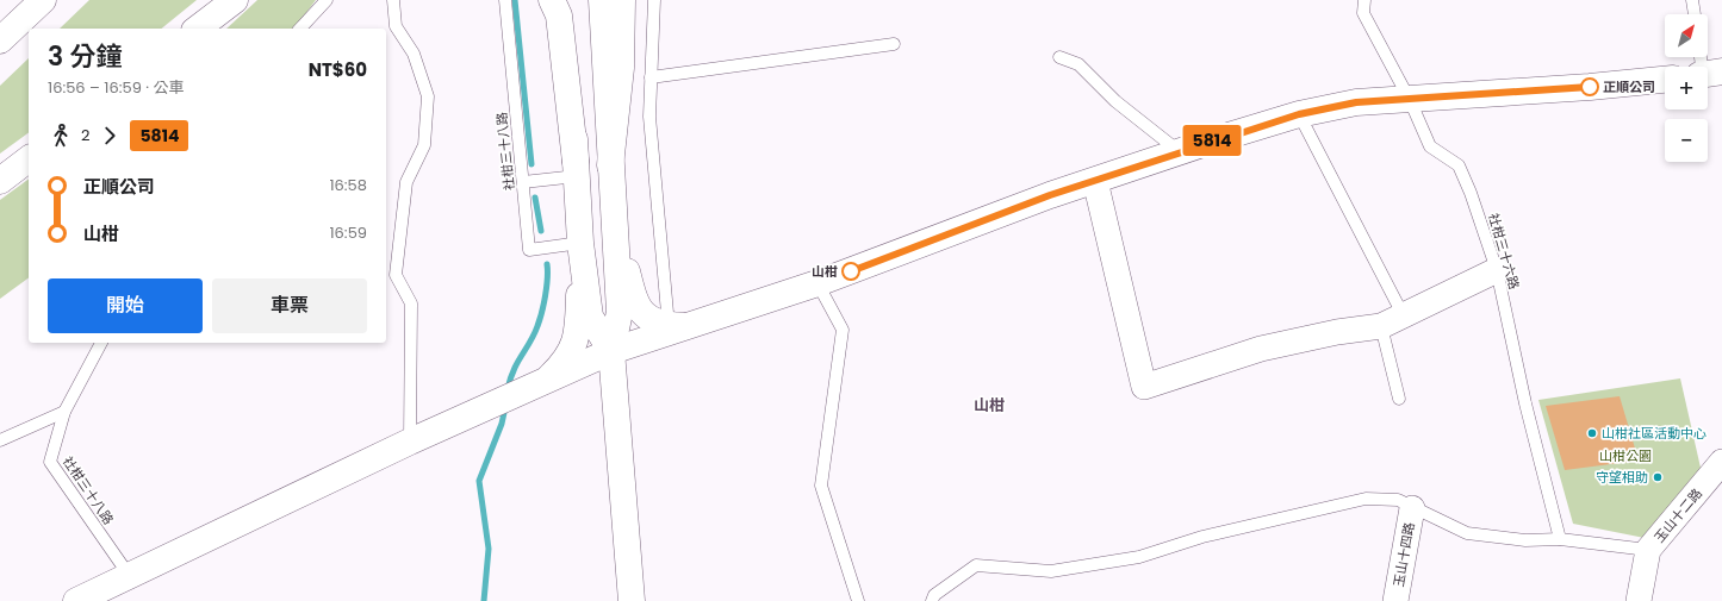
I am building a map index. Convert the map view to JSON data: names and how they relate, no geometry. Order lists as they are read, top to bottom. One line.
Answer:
{"streets":{"street":["玉山十二路","玉山十四路"],"lane":["社柑三十八路","社柑三十六路"]},"districts":["山柑"],"parks":["山柑公園"],"places":["正順公司","山柑","山柑社區活動中心","守望相助"],"lines":["bus line 5814"],"north":"top right","page":{"on_map":"5814","map_buttons":["+","−"],"heading":["3 分鐘","16:56 – 16:59 · 公車","NT$60"],"legs":["2","5814"],"list":[{"name":"正順公司","value":"16:58"},{"name":"山柑","value":"16:59"}],"buttons":["開始","車票"]}}
